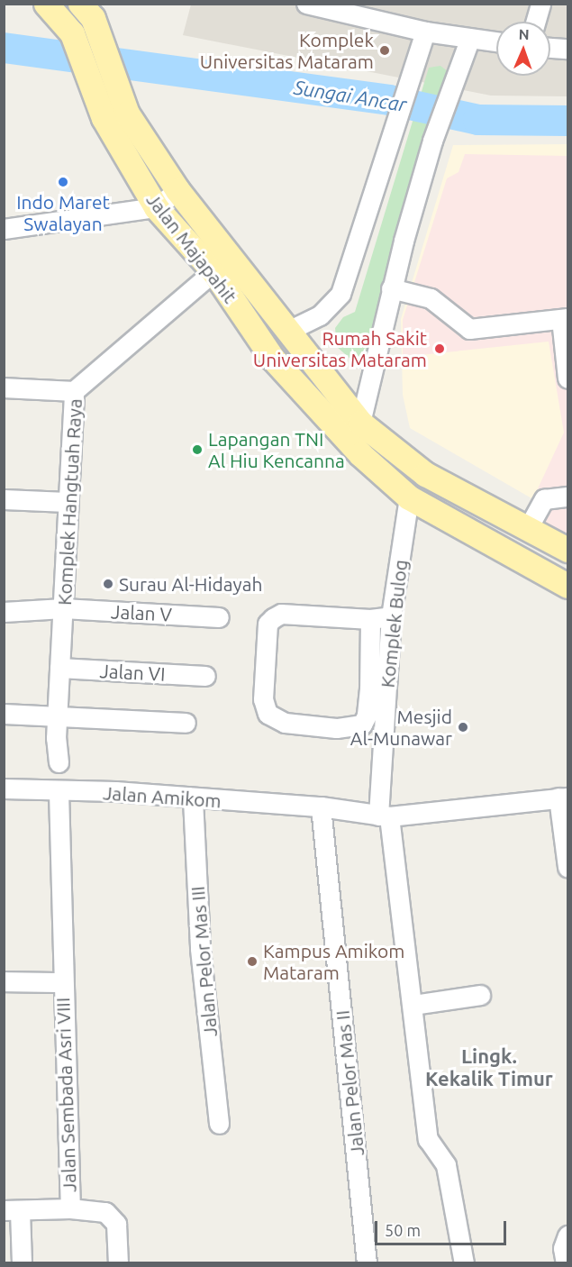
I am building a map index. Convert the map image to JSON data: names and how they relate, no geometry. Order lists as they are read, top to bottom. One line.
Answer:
{"streets":{"main road":["Jalan Majapahit"],"street":["Komplek Hangtuah Raya","Jalan V","Komplek Bulog","Jalan VI","Jalan Amikom","Jalan Pelor Mas III","Jalan Pelor Mas II","Jalan Sembada Asri VIII"]},"crossings":[["Jalan Majapahit","Komplek Hangtuah Raya"],["Jalan Majapahit","Komplek Bulog"],["Komplek Hangtuah Raya","Jalan V"],["Komplek Hangtuah Raya","Jalan VI"],["Komplek Bulog","Jalan Amikom"],["Jalan Amikom","Jalan Pelor Mas III"],["Jalan Amikom","Jalan Pelor Mas II"],["Jalan Amikom","Jalan Sembada Asri VIII"]],"districts":["Lingk. Kekalik Timur"],"water":["Sungai Ancar"],"places":["Komplek Universitas Mataram","Indo Maret Swalayan","Rumah Sakit Universitas Mataram","Lapangan TNI Al Hiu Kencanna","Surau Al-Hidayah","Mesjid Al-Munawar","Kampus Amikom Mataram"],"scale_bar":"50 m","north":"top"}
